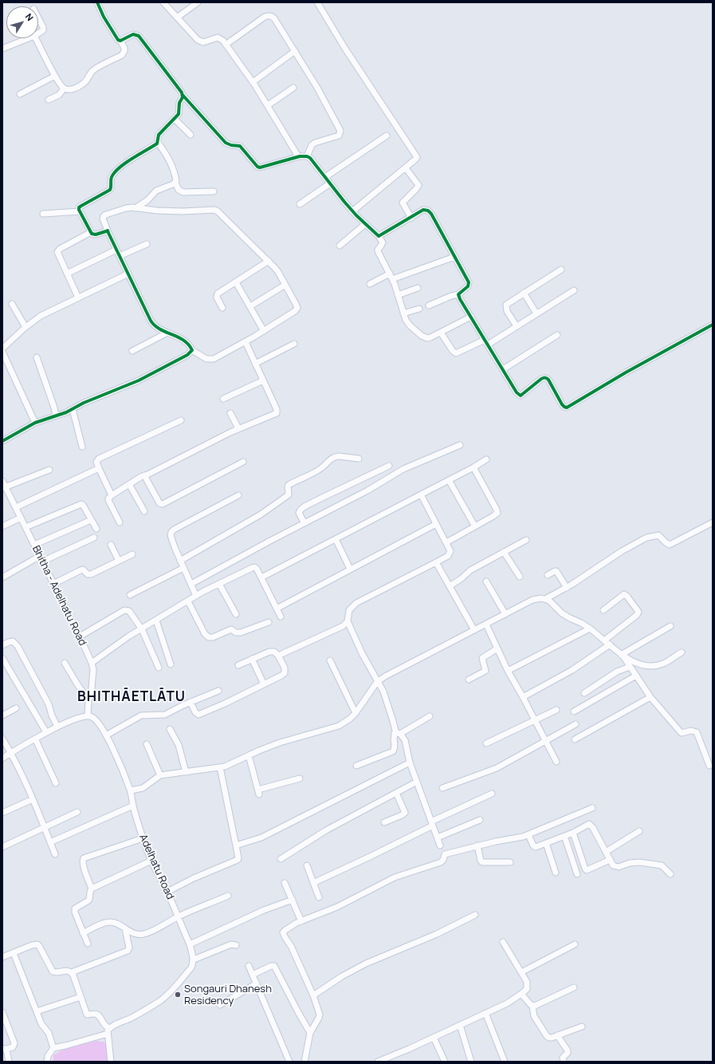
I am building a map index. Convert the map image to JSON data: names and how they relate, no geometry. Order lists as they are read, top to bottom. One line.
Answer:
{"streets":{"street":["Bhitha - Adelhatu Road","Adelhatu Road"]},"crossings":[["Bhitha - Adelhatu Road","Adelhatu Road"]],"districts":["BHITHĀETLĀTU"],"places":["Songauri Dhanesh Residency"],"north":"top right"}
